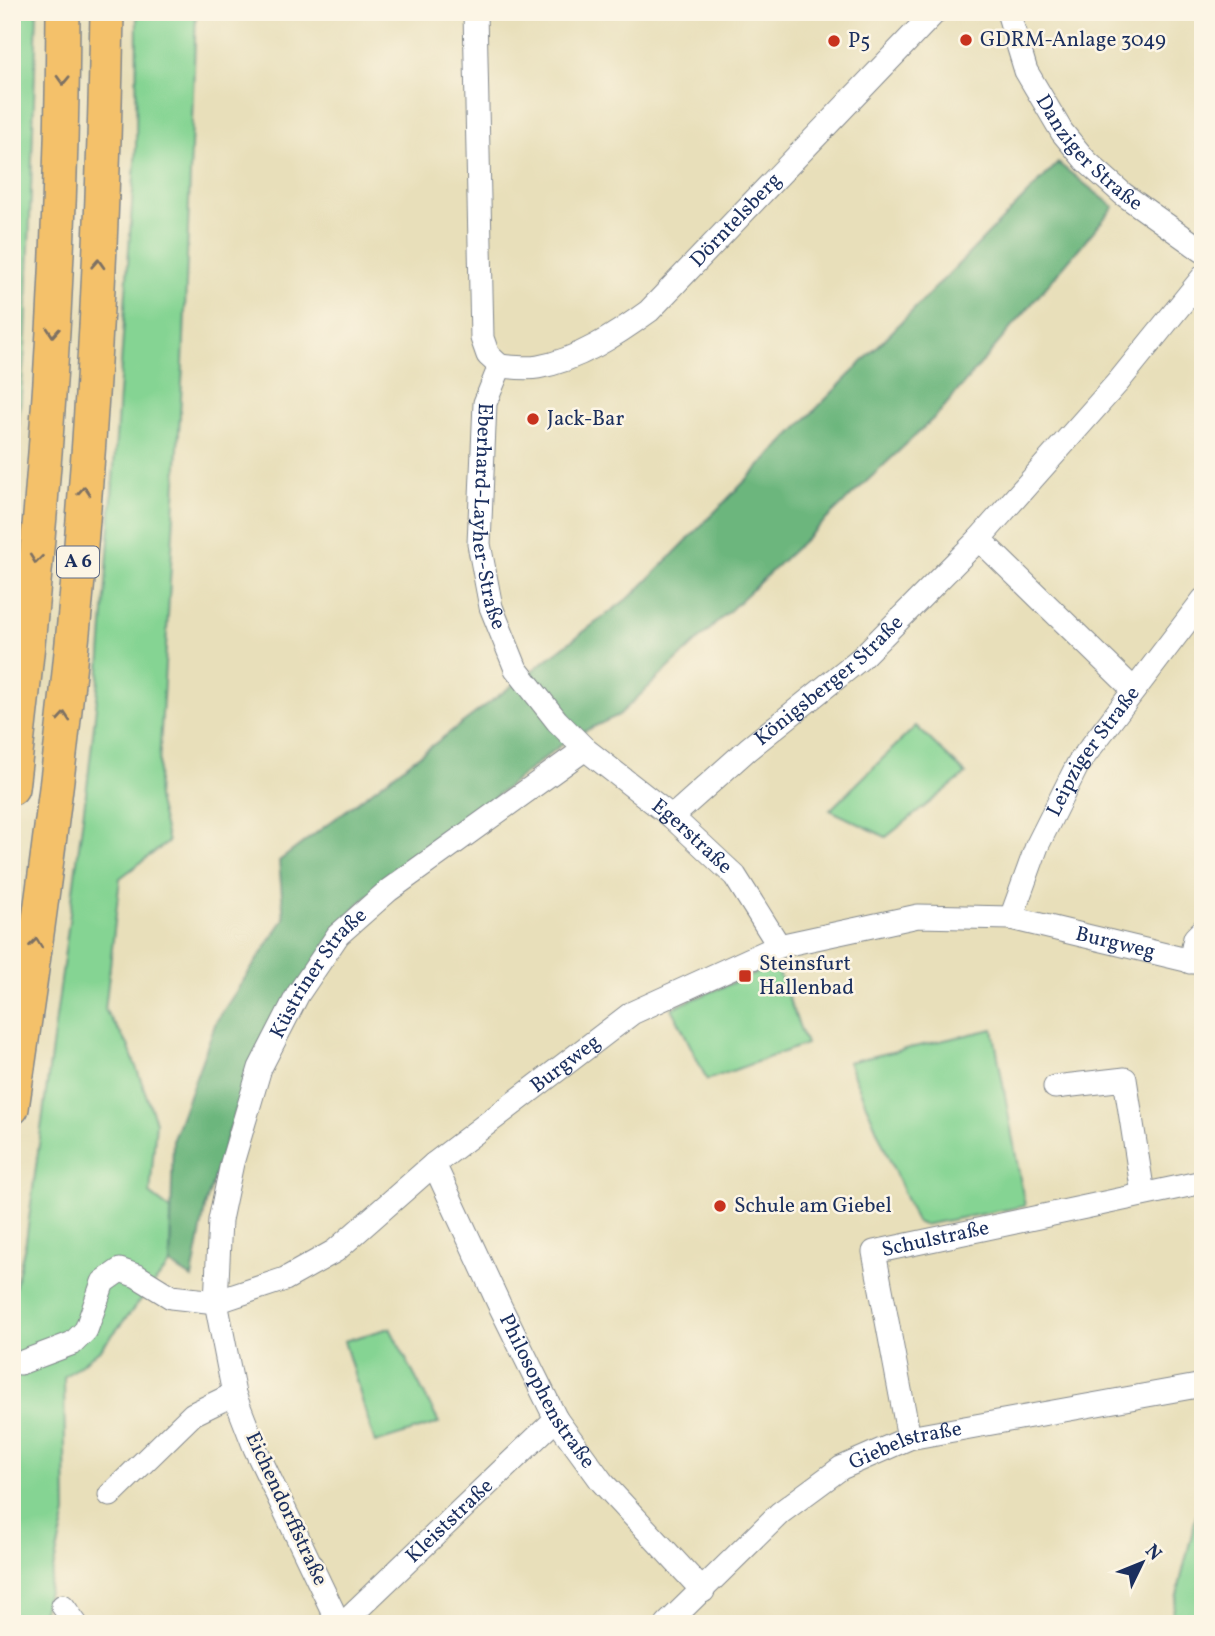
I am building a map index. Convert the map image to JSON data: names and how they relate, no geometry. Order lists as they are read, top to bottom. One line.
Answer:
{"streets":{"highway":["A 6"],"street":["Danziger Straße","Dörntelsberg","Eberhard-Layher-Straße","Königsberger Straße","Leipziger Straße","Egerstraße","Burgweg","Küstriner Straße","Schulstraße","Philosophenstraße","Giebelstraße","Eichendorffstraße","Kleiststraße"]},"crossings":[["Dörntelsberg","Eberhard-Layher-Straße"],["Eberhard-Layher-Straße","Egerstraße"],["Eberhard-Layher-Straße","Küstriner Straße"],["Königsberger Straße","Egerstraße"],["Leipziger Straße","Burgweg"],["Egerstraße","Burgweg"],["Egerstraße","Küstriner Straße"],["Burgweg","Küstriner Straße"],["Burgweg","Philosophenstraße"],["Burgweg","Eichendorffstraße"],["Küstriner Straße","Eichendorffstraße"],["Schulstraße","Giebelstraße"],["Philosophenstraße","Giebelstraße"],["Philosophenstraße","Kleiststraße"],["Eichendorffstraße","Kleiststraße"]],"places":{"other":["GDRM-Anlage 3049","P5","Jack-Bar","Schule am Giebel"],"transit":["Steinsfurt Hallenbad"]},"north":"top right"}
